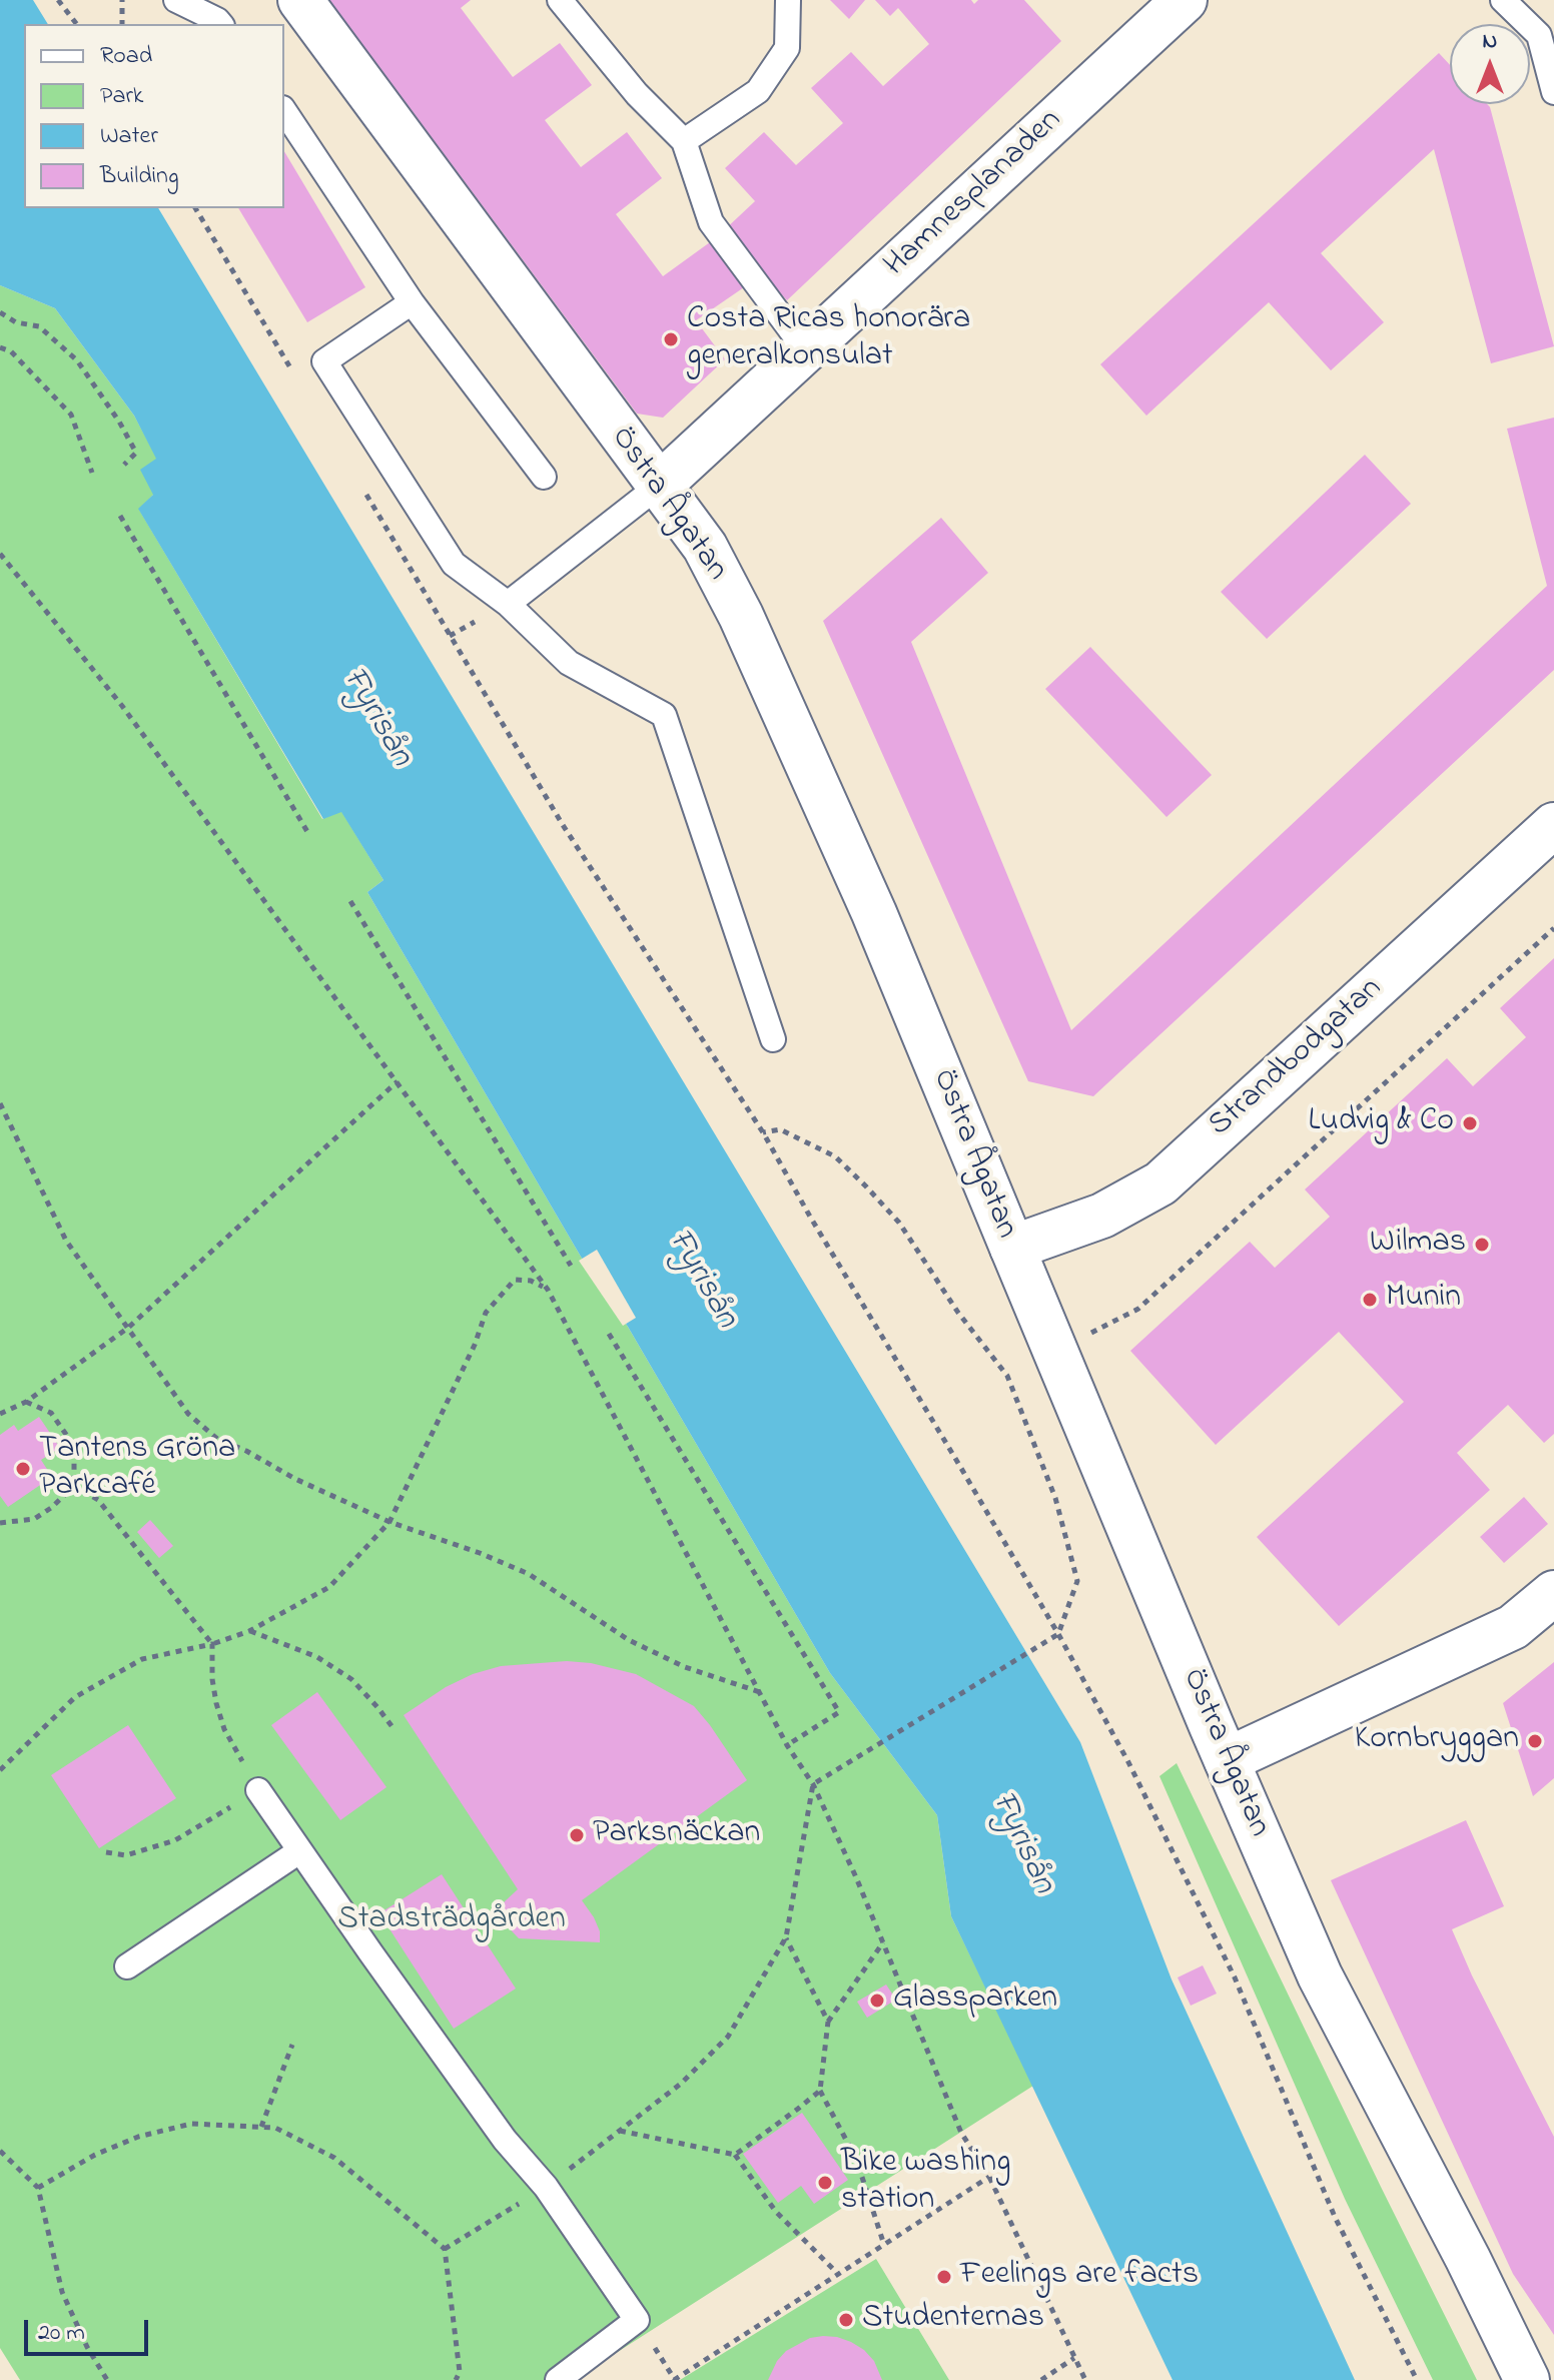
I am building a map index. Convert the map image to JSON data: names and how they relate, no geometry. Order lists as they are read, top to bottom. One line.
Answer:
{"streets":{"street":["Hamnesplanaden","Östra Ågatan","Strandbodgatan"]},"crossings":[["Hamnesplanaden","Östra Ågatan"],["Östra Ågatan","Strandbodgatan"]],"water":["Fyrisån"],"parks":["Stadsträdgården"],"places":["Costa Ricas honorära generalkonsulat","Ludvig & Co","Wilmas","Munin","Tantens Gröna Parkcafé","Kornbryggan","Parksnäckan","Glassparken","Bike washing station","Feelings are facts","Studenternas"],"legend":["Road","Park","Water","Building"],"scale_bar":"20 m","north":"top"}
